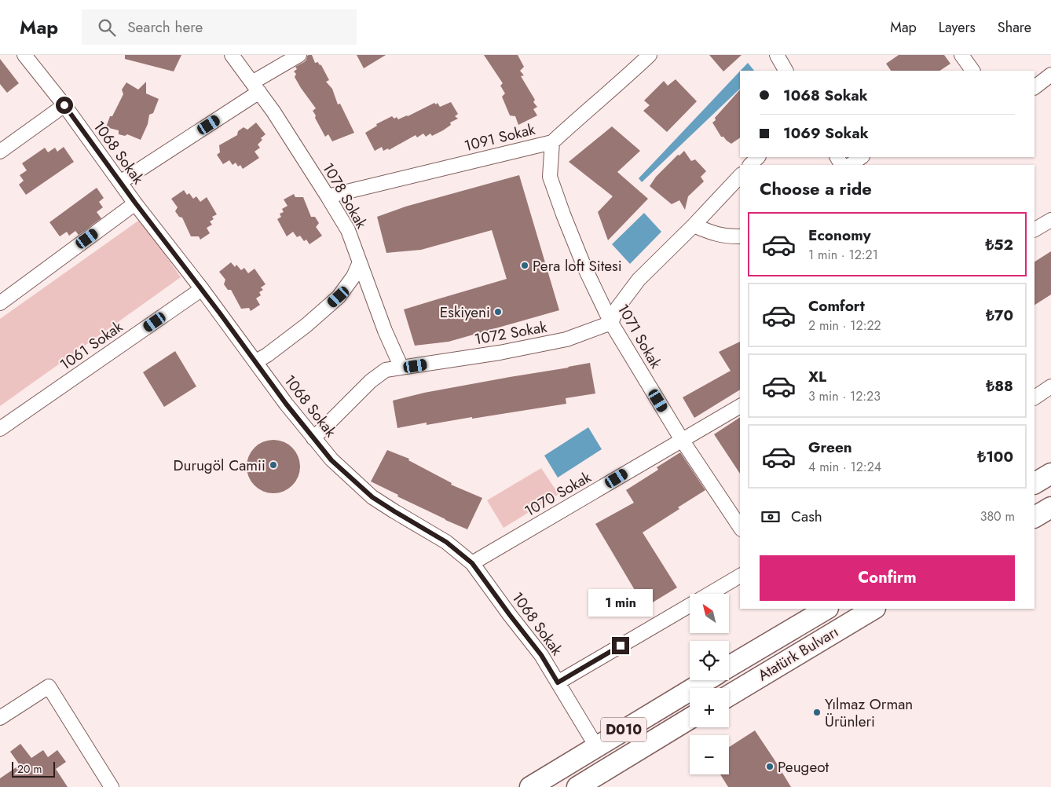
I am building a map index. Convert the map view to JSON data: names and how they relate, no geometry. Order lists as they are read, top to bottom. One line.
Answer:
{"streets":{"highway":["Atatürk Bulvarı","D010"],"street":["1091 Sokak","1068 Sokak","1078 Sokak","1072 Sokak","1071 Sokak","1061 Sokak","1070 Sokak"]},"crossings":[["1091 Sokak","1078 Sokak"],["1091 Sokak","1071 Sokak"],["1068 Sokak","1072 Sokak"],["1068 Sokak","1061 Sokak"],["1068 Sokak","1070 Sokak"],["1068 Sokak","D010"],["1078 Sokak","1072 Sokak"],["1072 Sokak","1071 Sokak"],["1071 Sokak","1070 Sokak"]],"places":["Pera loft Sitesi","Eskiyeni","Durugöl Camii","Yılmaz Orman Ürünleri","Peugeot"],"scale_bar":"20 m","north":"top left","page":{"header":"Map","search":"Search here","nav":["Map","Layers","Share"],"banner":["1068 Sokak","1069 Sokak"],"heading":"Choose a ride","list":[{"name":"Economy","note":"1 min · 12:21","value":"₺52"},{"name":"Comfort","note":"2 min · 12:22","value":"₺70"},{"name":"XL","note":"3 min · 12:23","value":"₺88"},{"name":"Green","note":"4 min · 12:24","value":"₺100"}],"pay":["Cash","380 m"],"buttons":"Confirm","bubble":"1 min","map_buttons":["+","−"],"scale":"20 m"}}
